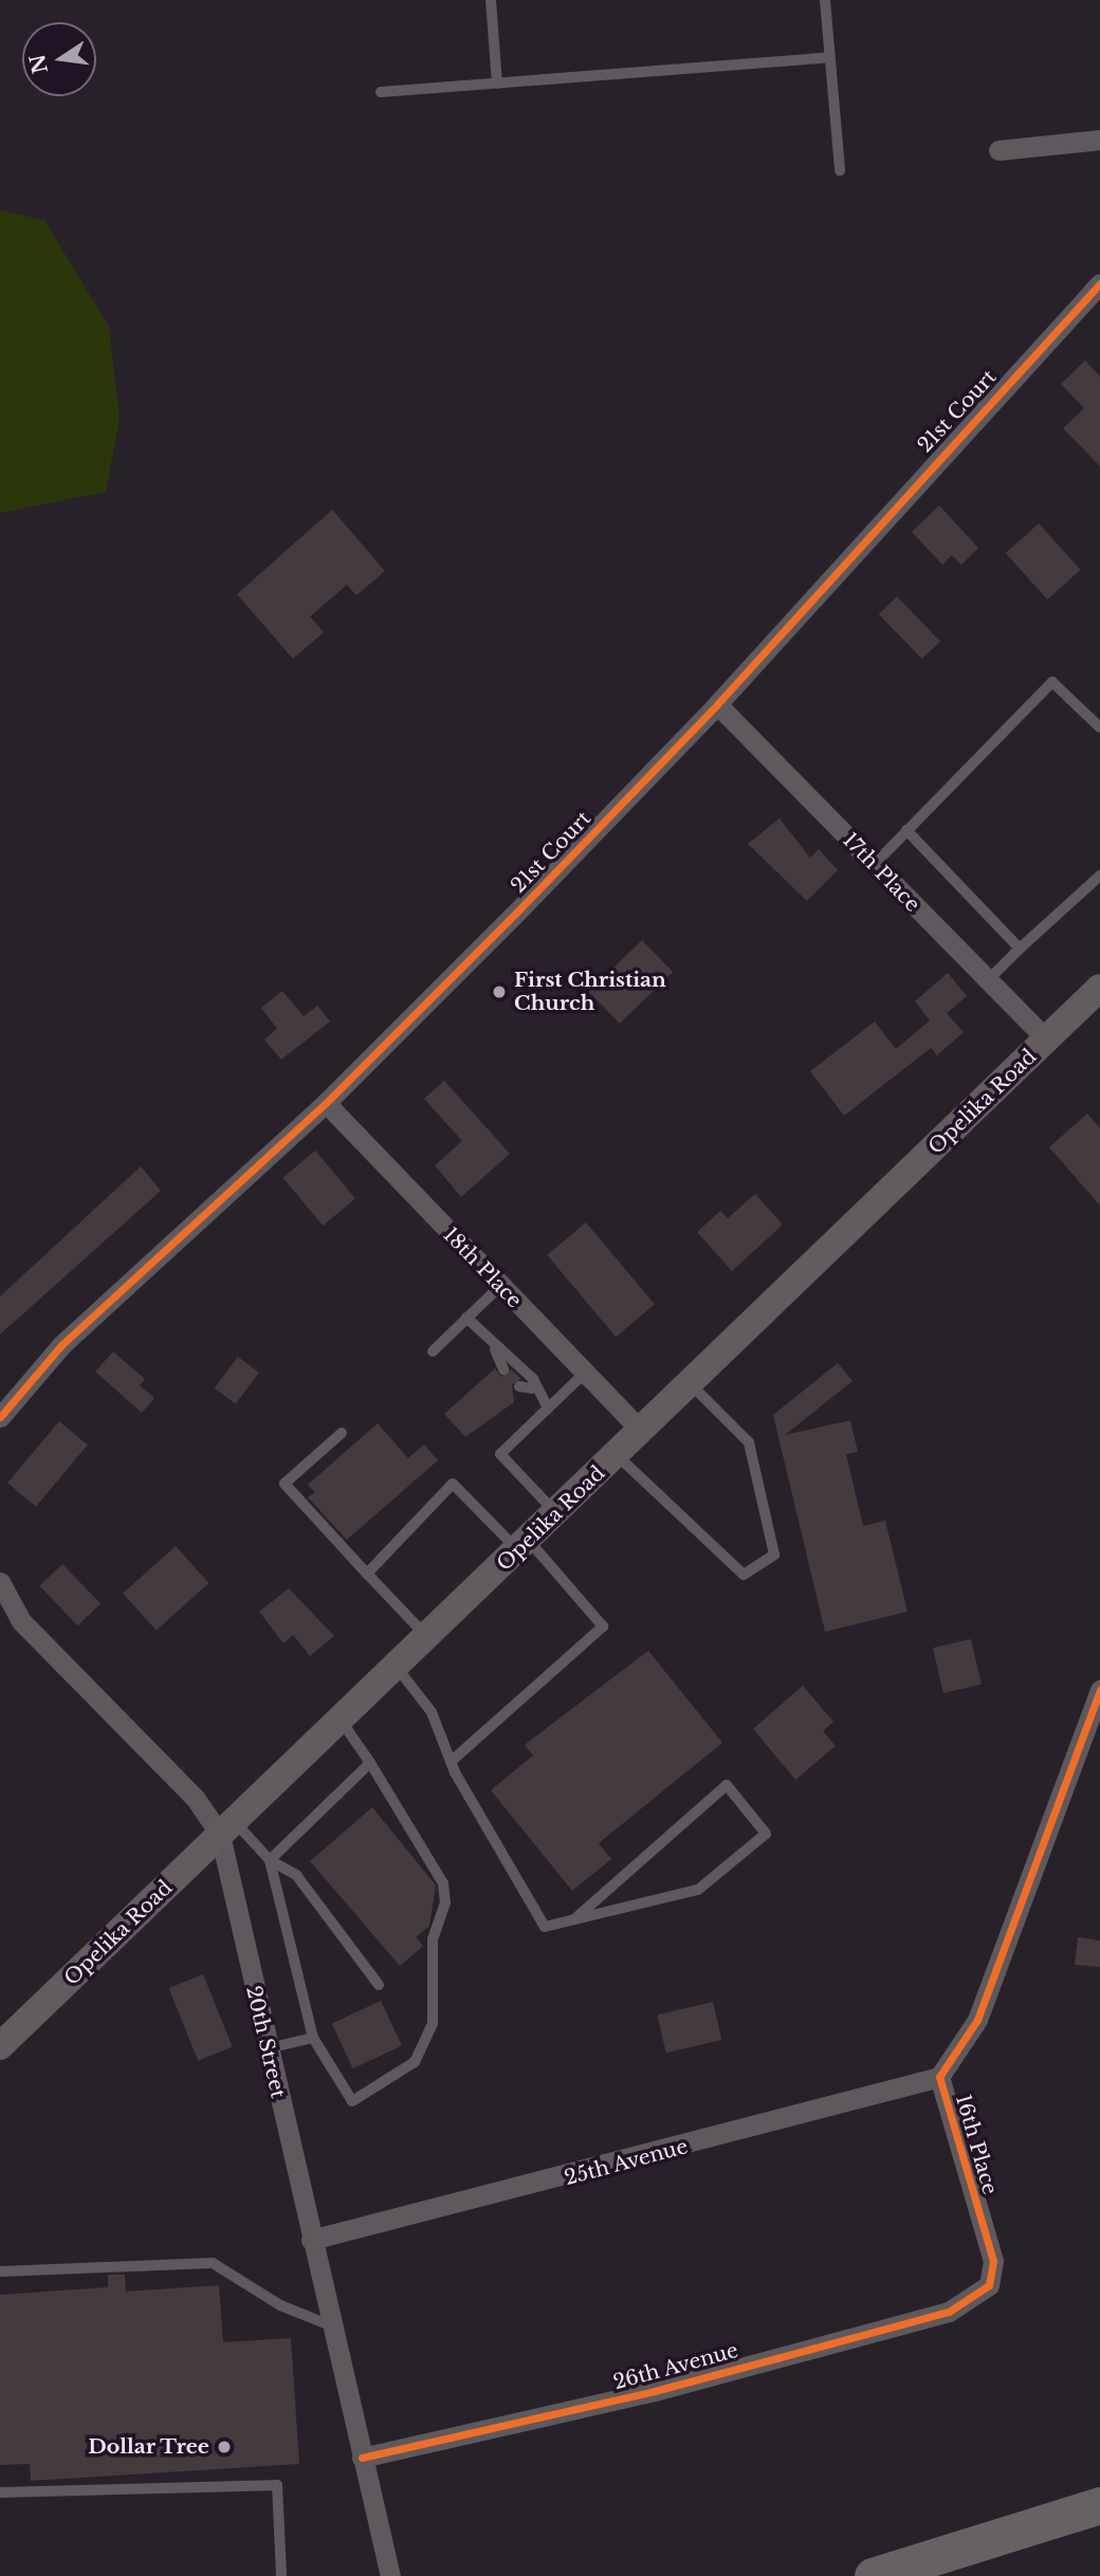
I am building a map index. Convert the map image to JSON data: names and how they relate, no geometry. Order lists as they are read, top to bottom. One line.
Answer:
{"streets":{"main road":["Opelika Road"],"street":["21st Court","17th Place","18th Place","20th Street","16th Place","25th Avenue","26th Avenue"]},"crossings":[["21st Court","17th Place"],["21st Court","18th Place"],["17th Place","Opelika Road"],["Opelika Road","18th Place"],["Opelika Road","20th Street"],["20th Street","25th Avenue"],["20th Street","26th Avenue"],["16th Place","25th Avenue"],["16th Place","26th Avenue"]],"places":["First Christian Church","Dollar Tree"],"north":"left"}
